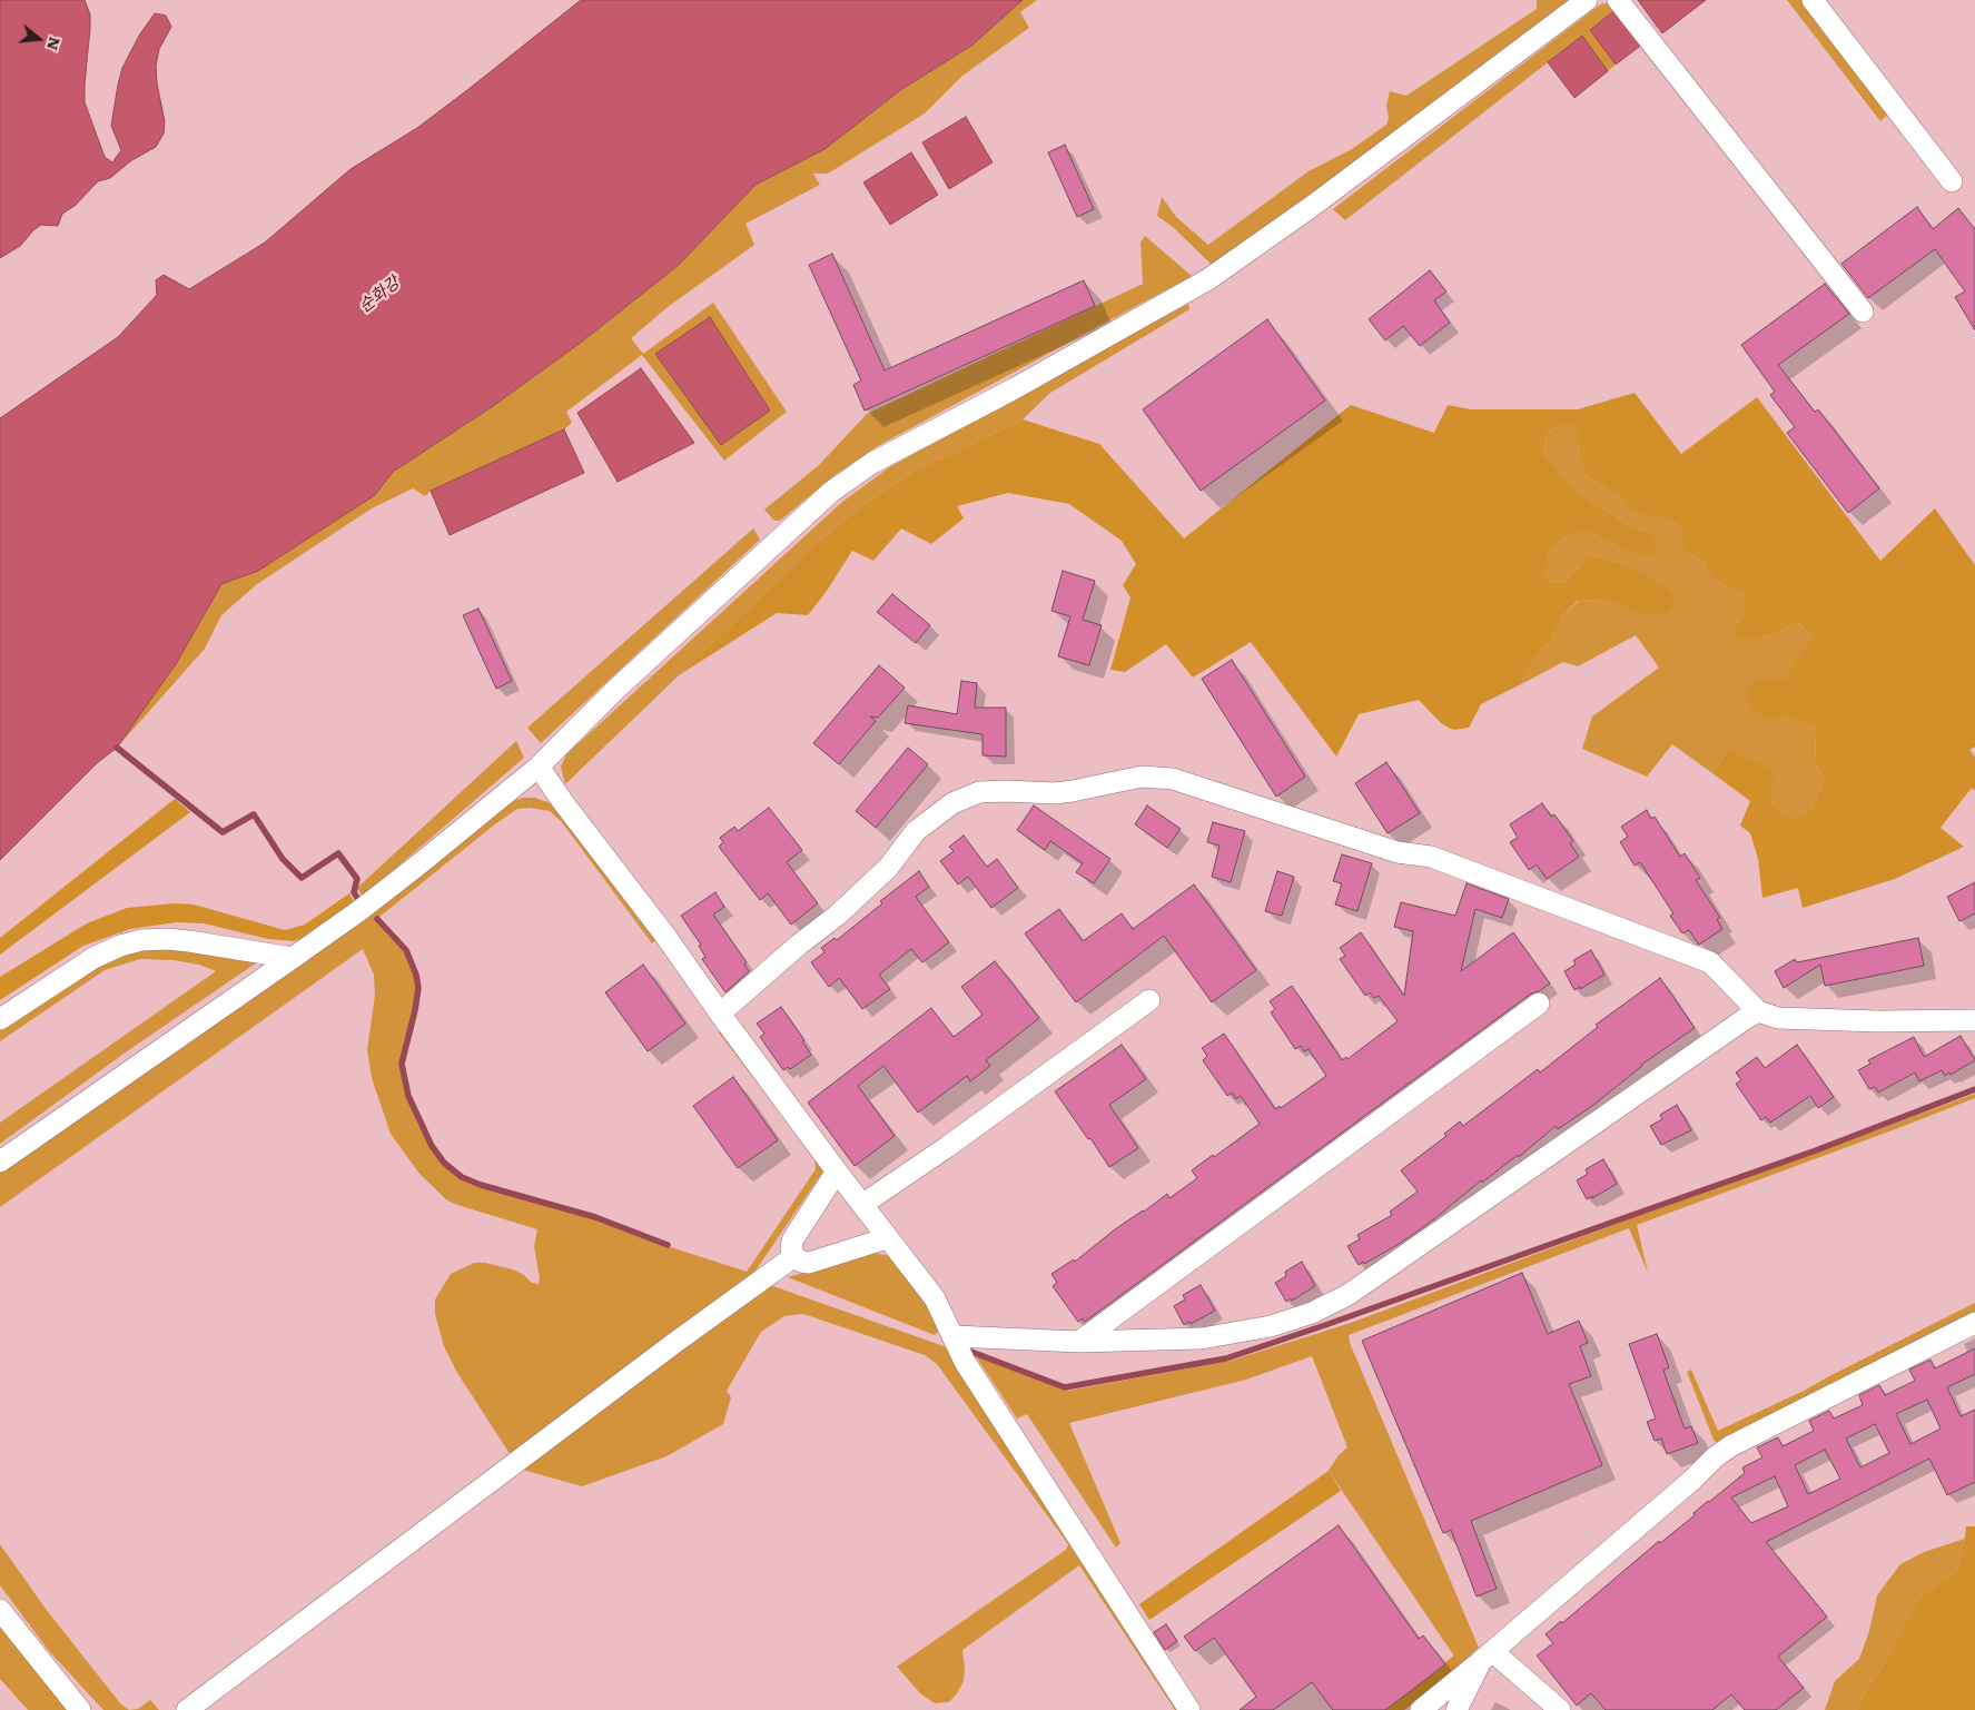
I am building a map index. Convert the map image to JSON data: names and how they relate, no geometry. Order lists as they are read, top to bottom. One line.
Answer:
{"water":["순화강"],"north":"right"}
